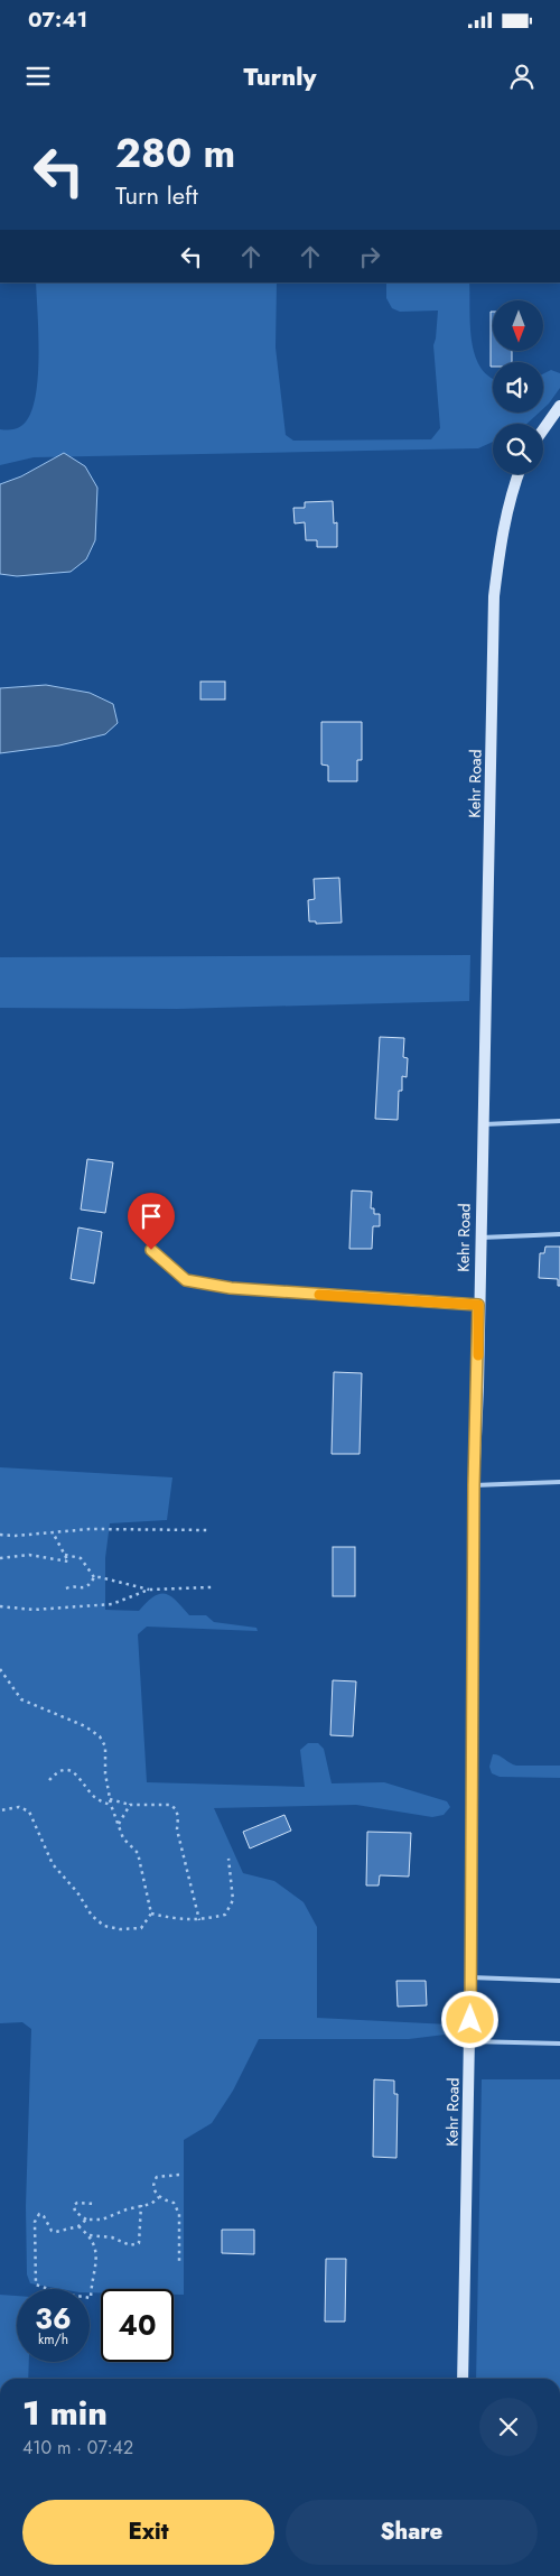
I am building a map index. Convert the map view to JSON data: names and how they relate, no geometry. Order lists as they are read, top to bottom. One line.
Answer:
{"streets":{"street":["Kehr Road"]},"north":"bottom","page":{"status":"07:41","header":"Turnly","turn":["280 m","Turn left"],"speed":"36 km/h","limit":"40","heading":["1 min","410 m · 07:42"],"buttons":["Exit","Share"]}}
